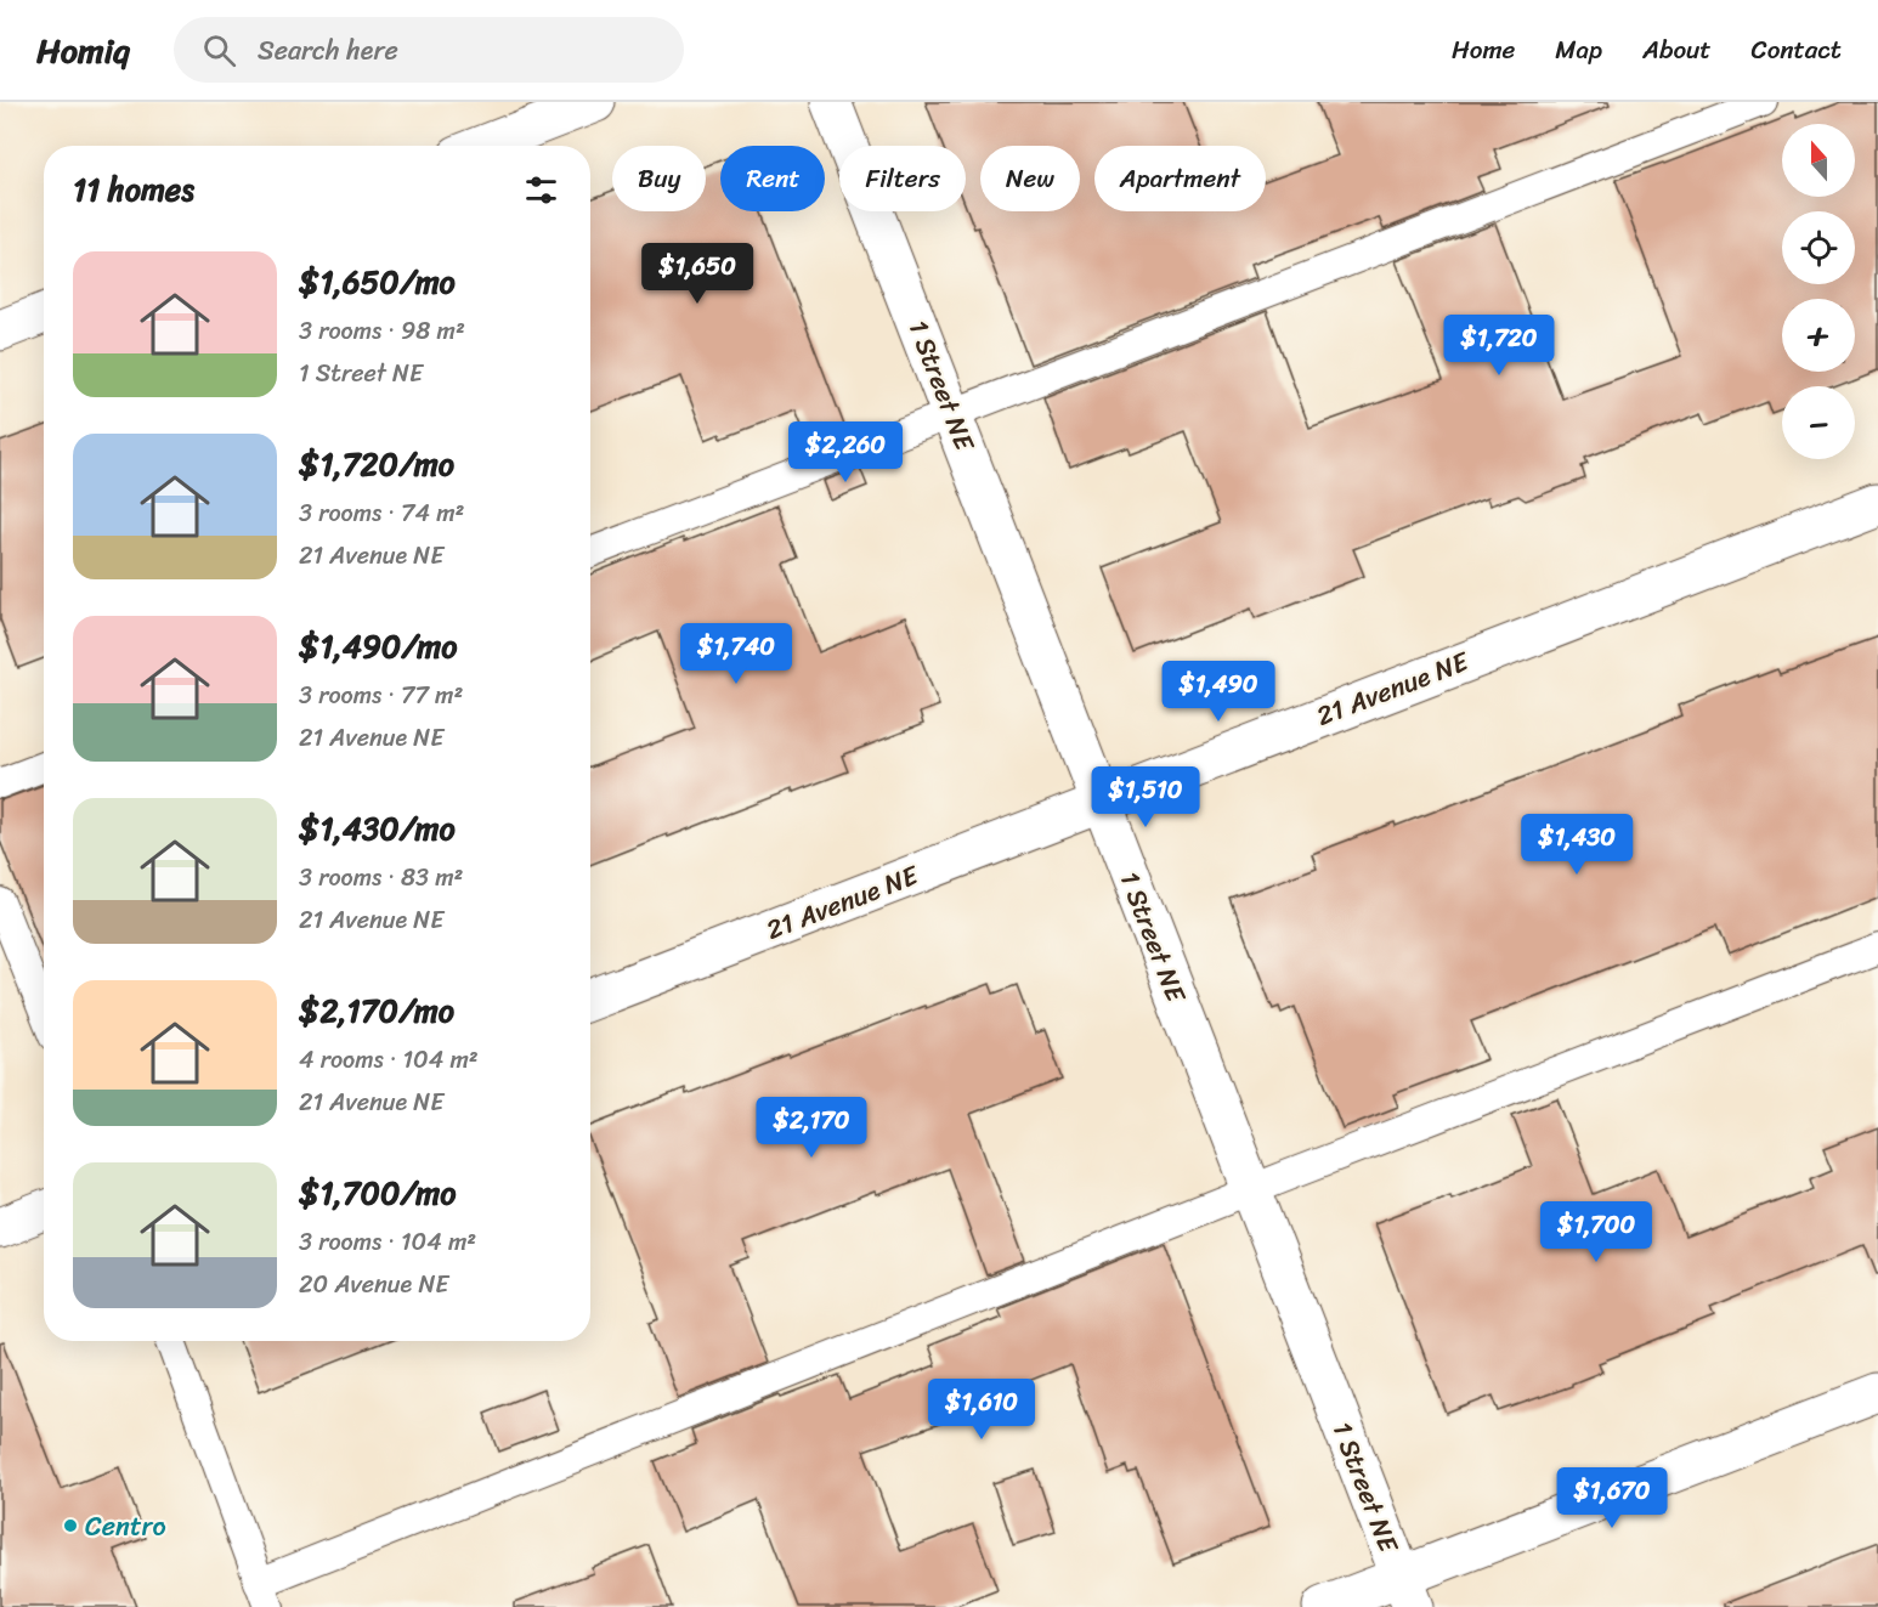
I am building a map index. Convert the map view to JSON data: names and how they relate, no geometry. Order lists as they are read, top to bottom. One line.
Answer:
{"streets":{"street":["1 Street NE","21 Avenue NE"]},"crossings":[["1 Street NE","21 Avenue NE"]],"places":["Centro"],"north":"top","page":{"header":"Homiq","search":"Search here","nav":["Home","Map","About","Contact"],"map_buttons":["+","−"],"chip":["Buy","Rent","Filters","New","Apartment"],"heading":"11 homes","list":[{"name":"$1,650/mo","note":"3 rooms · 98 m² · 1 Street NE"},{"name":"$1,720/mo","note":"3 rooms · 74 m² · 21 Avenue NE"},{"name":"$1,490/mo","note":"3 rooms · 77 m² · 21 Avenue NE"},{"name":"$1,430/mo","note":"3 rooms · 83 m² · 21 Avenue NE"},{"name":"$2,170/mo","note":"4 rooms · 104 m² · 21 Avenue NE"},{"name":"$1,700/mo","note":"3 rooms · 104 m² · 20 Avenue NE"}],"price":["$1,650","$1,720","$2,260","$1,740","$1,490","$1,510","$1,430","$2,170","$1,700","$1,610","$1,670"]}}
